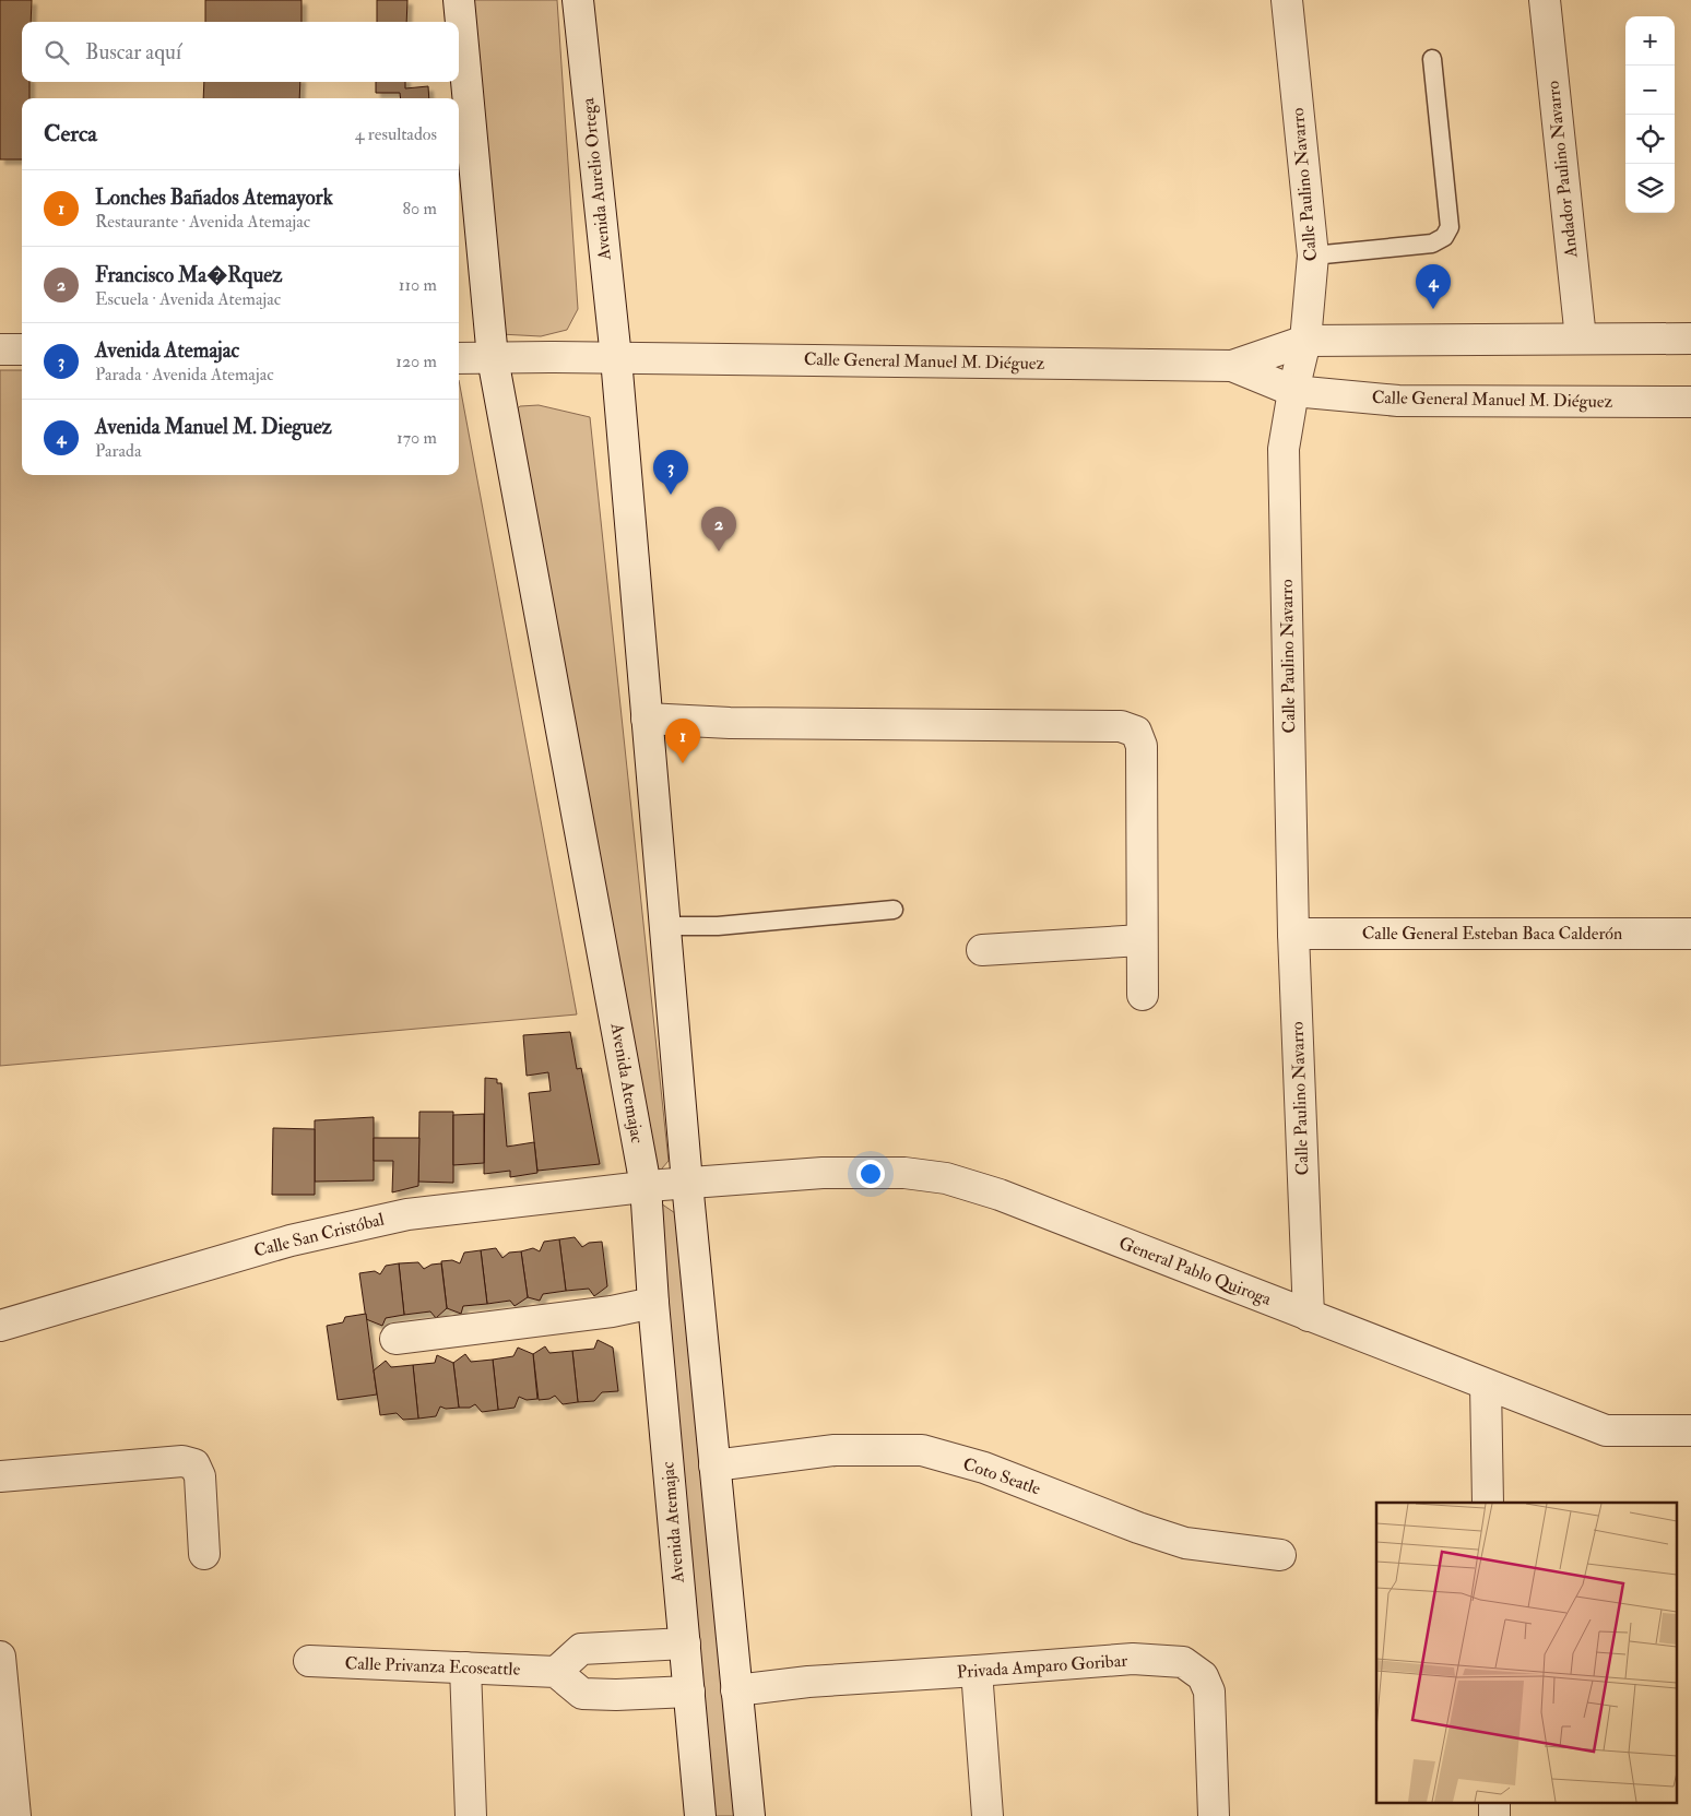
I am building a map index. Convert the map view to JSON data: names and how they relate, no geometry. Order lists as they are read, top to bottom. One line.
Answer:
{"streets":{"street":["Andador Paulino Navarro","Avenida Aurelio Ortega","Calle Paulino Navarro","Calle General Manuel M. Diéguez","Calle General Esteban Baca Calderón","Avenida Atemajac","Calle San Cristóbal","General Pablo Quiroga","Coto Seatle","Calle Privanza Ecoseattle","Privada Amparo Goribar"]},"crossings":[["Andador Paulino Navarro","Calle General Manuel M. Diéguez"],["Avenida Aurelio Ortega","Calle General Manuel M. Diéguez"],["Calle Paulino Navarro","Calle General Manuel M. Diéguez"],["Calle Paulino Navarro","Calle General Esteban Baca Calderón"],["Calle Paulino Navarro","General Pablo Quiroga"],["Calle General Manuel M. Diéguez","Avenida Atemajac"],["Avenida Atemajac","Calle San Cristóbal"],["Avenida Atemajac","General Pablo Quiroga"],["Calle San Cristóbal","General Pablo Quiroga"]],"page":{"map_buttons":["+","−"],"search":"Buscar aquí","heading":["Cerca","4 resultados"],"list":[{"mark":"1","name":"Lonches Bañados Atemayork","note":"Restaurante · Avenida Atemajac","value":"80 m"},{"mark":"2","name":"Francisco Ma�Rquez","note":"Escuela · Avenida Atemajac","value":"110 m"},{"mark":"3","name":"Avenida Atemajac","note":"Parada · Avenida Atemajac","value":"120 m"},{"mark":"4","name":"Avenida Manuel M. Dieguez","note":"Parada","value":"170 m"}],"pins":["4","3","2","1"]}}
